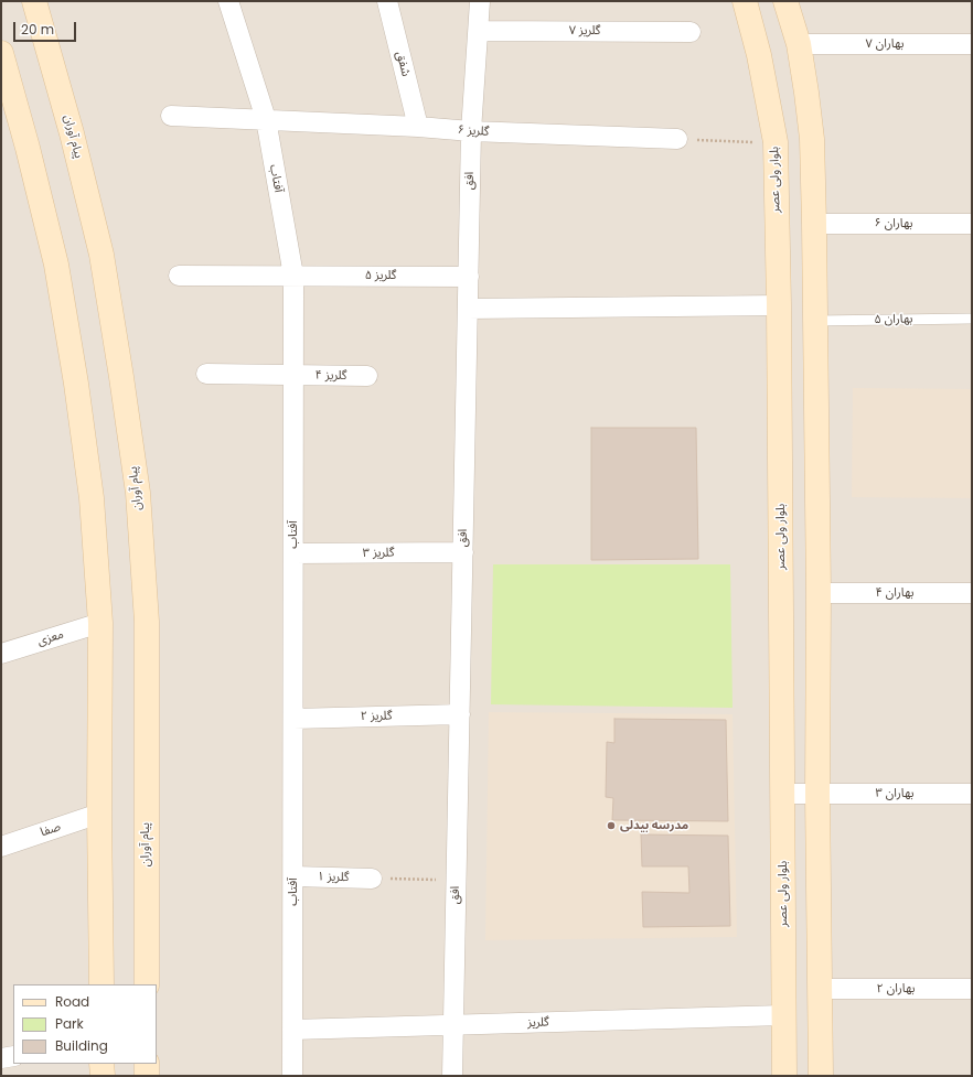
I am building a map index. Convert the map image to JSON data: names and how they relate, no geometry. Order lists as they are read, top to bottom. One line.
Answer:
{"streets":{"main road":["پیام آوران","بلوار ولی عصر"],"street":["گلریز ۷","بهاران ۷","شفق","گلریز ۶","آفتاب","افق","بهاران ۶","گلریز ۵","گلریز ۴","گلریز ۳","بهاران ۴","معزی","گلریز ۲","بهاران ۳","صفا","گلریز ۱","بهاران ۲","گلریز"],"lane":["بهاران ۵"]},"crossings":[["گلریز ۷","افق"],["شفق","گلریز ۶"],["گلریز ۶","آفتاب"],["گلریز ۶","افق"],["آفتاب","گلریز ۵"],["آفتاب","گلریز ۴"],["آفتاب","گلریز ۳"],["آفتاب","گلریز ۲"],["آفتاب","گلریز ۱"],["آفتاب","گلریز"],["بلوار ولی عصر","بهاران ۳"],["بلوار ولی عصر","گلریز"],["افق","گلریز ۵"],["افق","گلریز ۳"],["افق","گلریز ۲"],["افق","گلریز"]],"places":["مدرسه بیدلی"],"legend":["Road","Park","Building"],"scale_bar":"20 m"}
